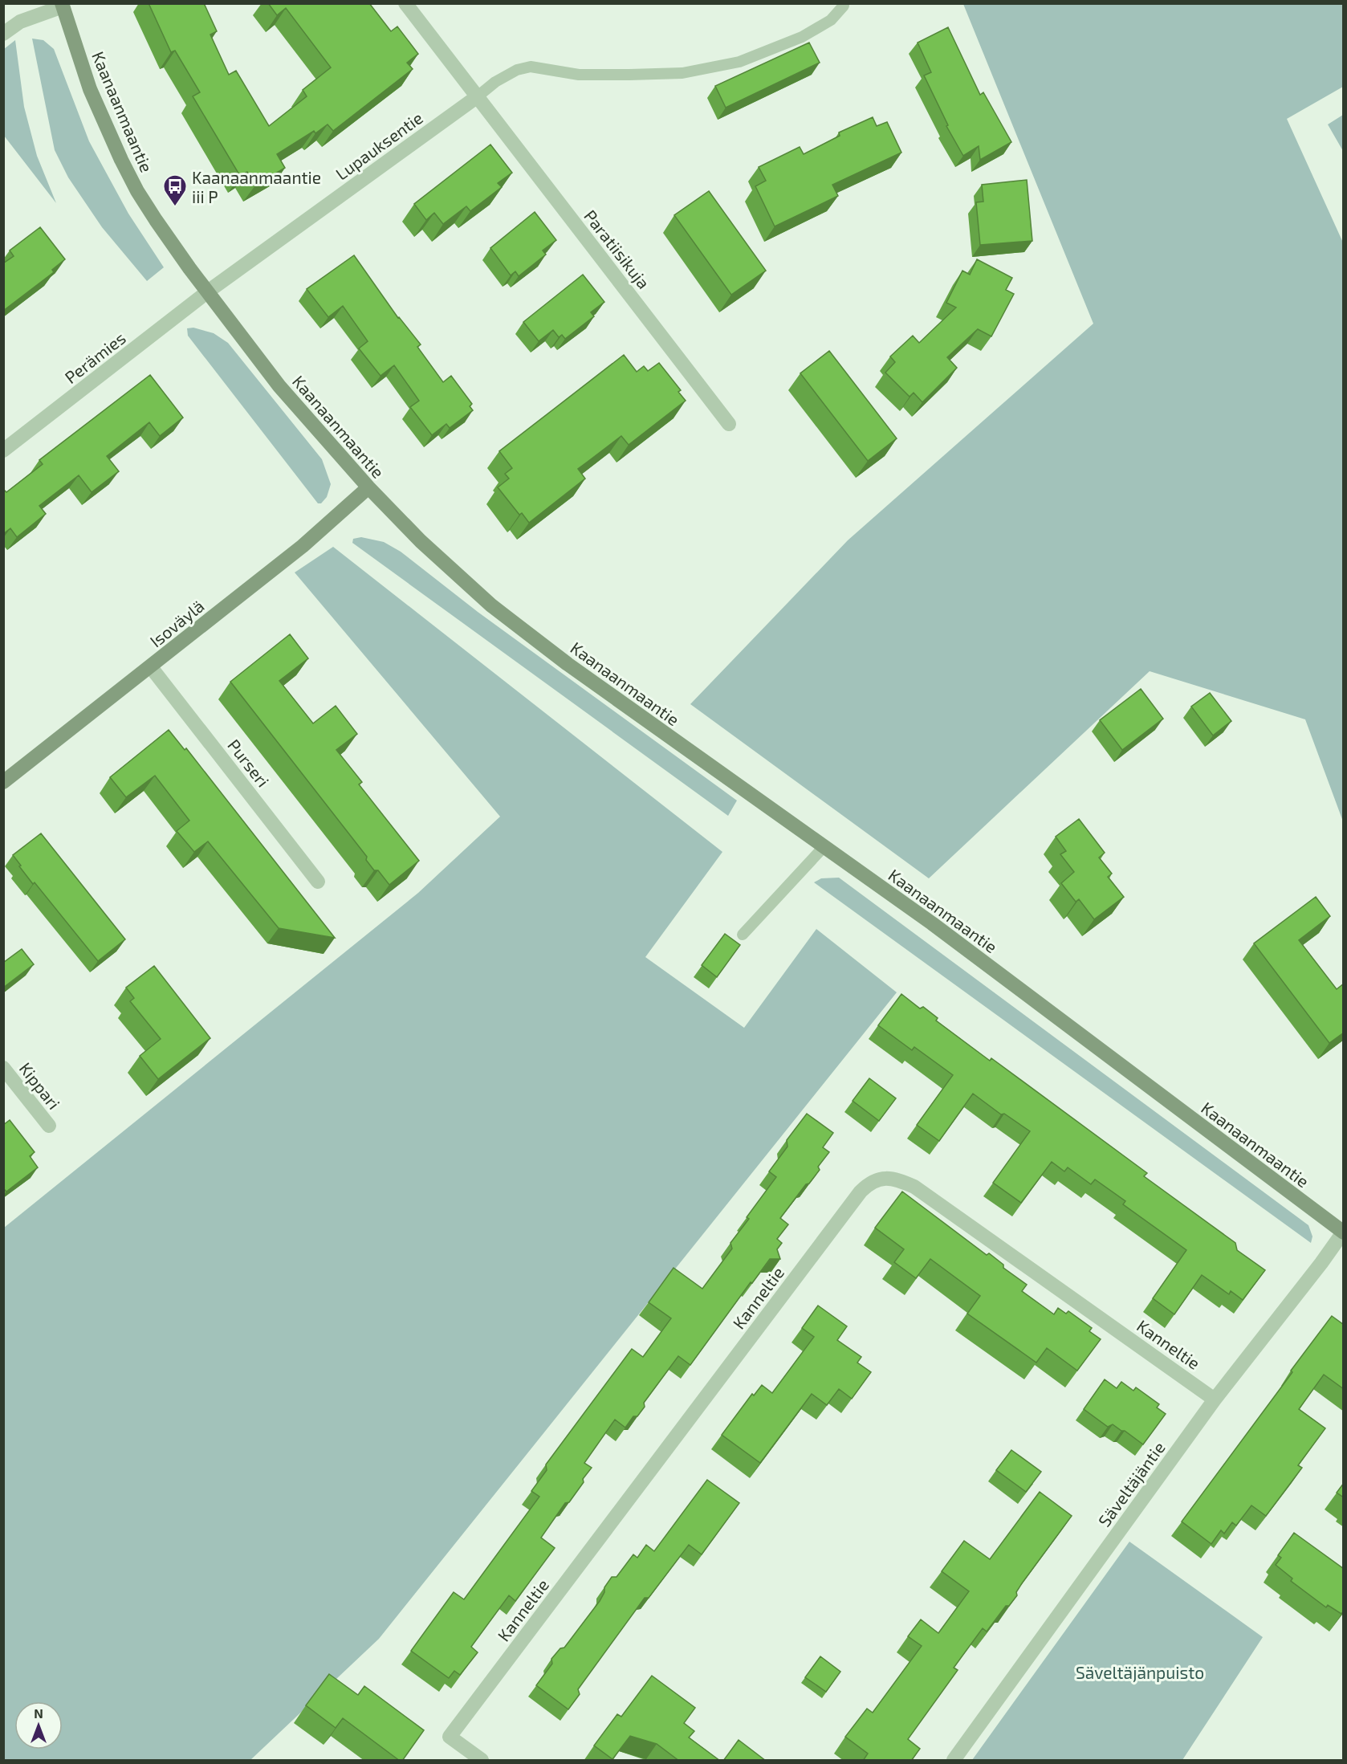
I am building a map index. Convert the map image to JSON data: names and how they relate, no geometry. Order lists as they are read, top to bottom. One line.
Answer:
{"streets":{"street":["Kaanaanmaantie","Lupauksentie","Paratiisikuja","Perämies","Isoväylä","Purseri","Kippari","Kanneltie","Säveltäjäntie"]},"crossings":[["Kaanaanmaantie","Lupauksentie"],["Kaanaanmaantie","Perämies"],["Kaanaanmaantie","Isoväylä"],["Kaanaanmaantie","Säveltäjäntie"],["Lupauksentie","Paratiisikuja"],["Lupauksentie","Perämies"],["Isoväylä","Purseri"],["Kanneltie","Säveltäjäntie"]],"parks":["Säveltäjänpuisto"],"places":{"bus stop":["Kaanaanmaantie iii P"]},"north":"top"}
